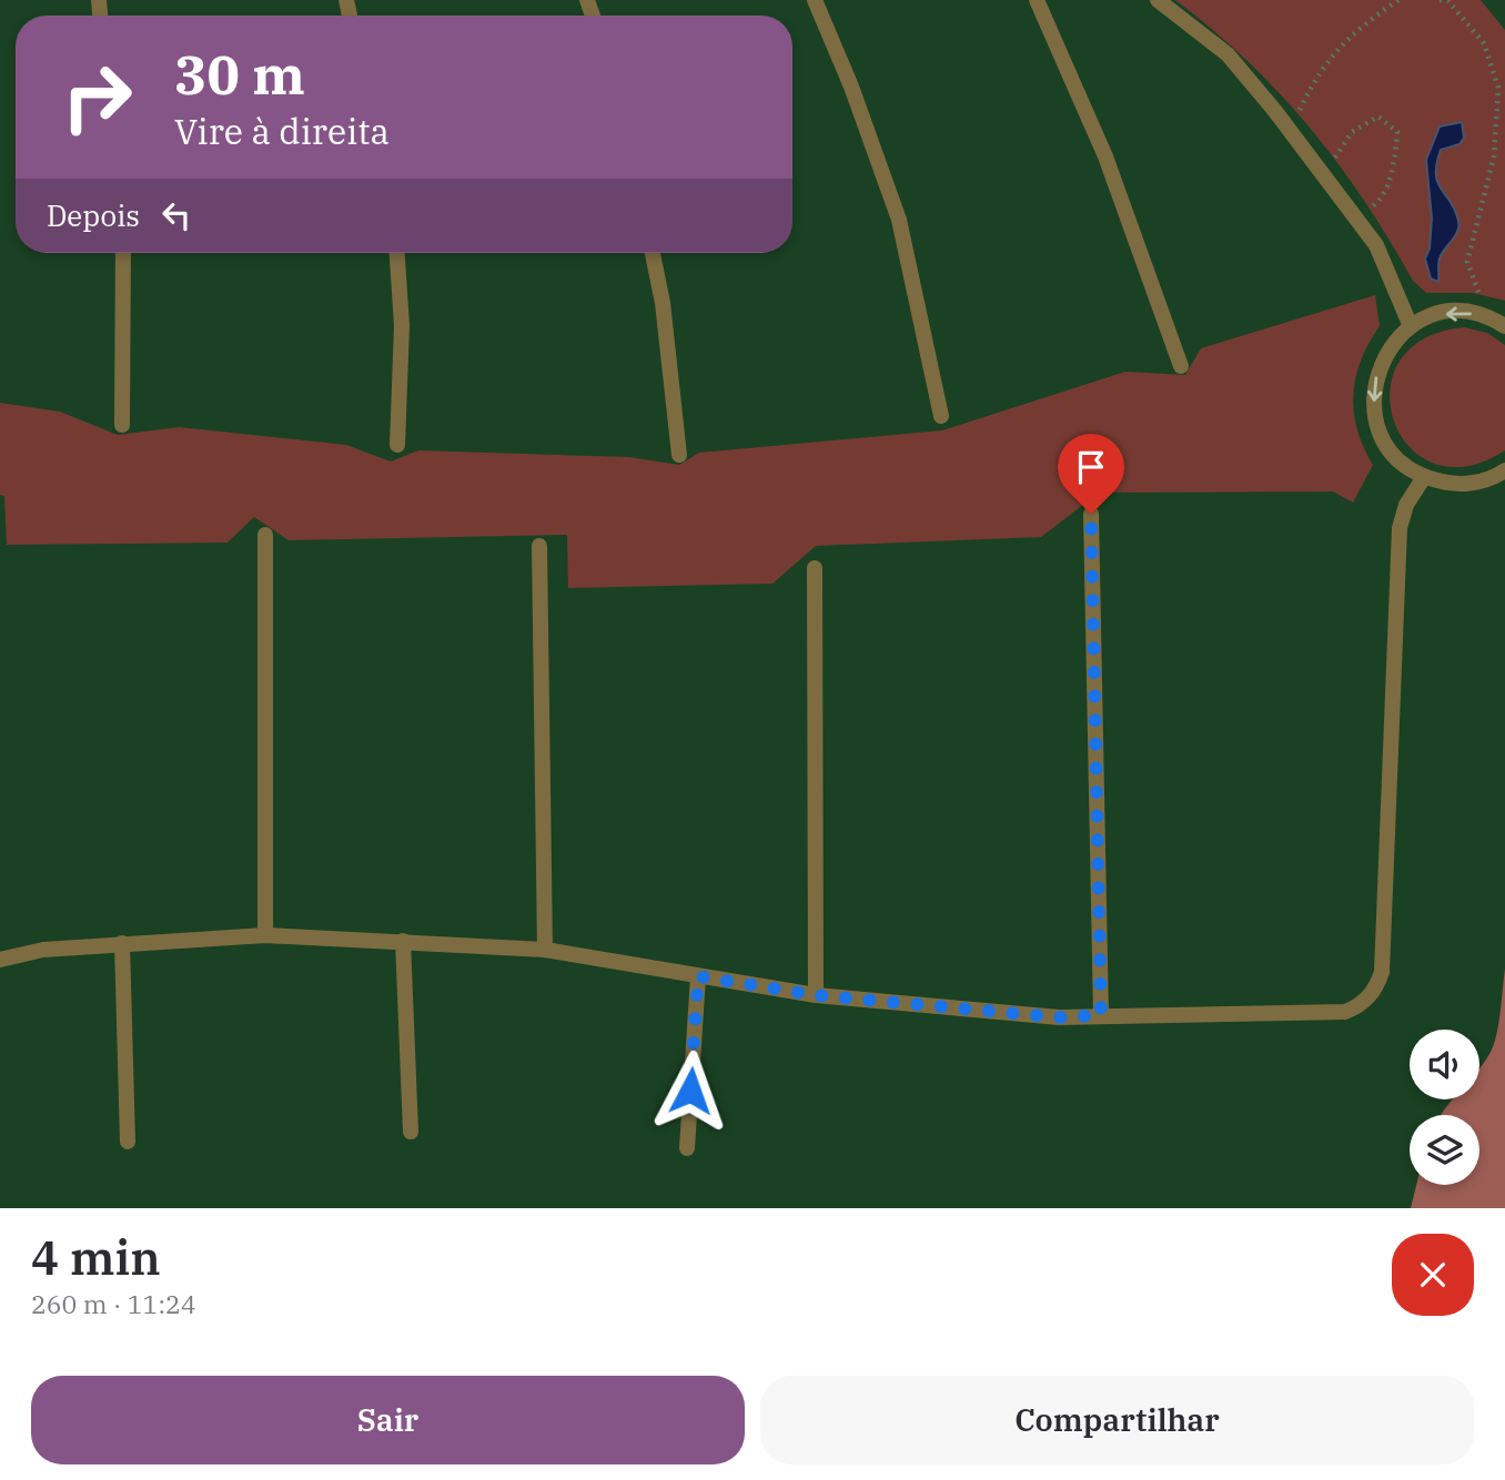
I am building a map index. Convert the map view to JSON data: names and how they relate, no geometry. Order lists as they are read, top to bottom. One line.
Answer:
{"page":{"turn":["30 m","Vire à direita"],"then":"Depois","heading":["4 min","260 m · 11:24"],"buttons":["Sair","Compartilhar"]}}
